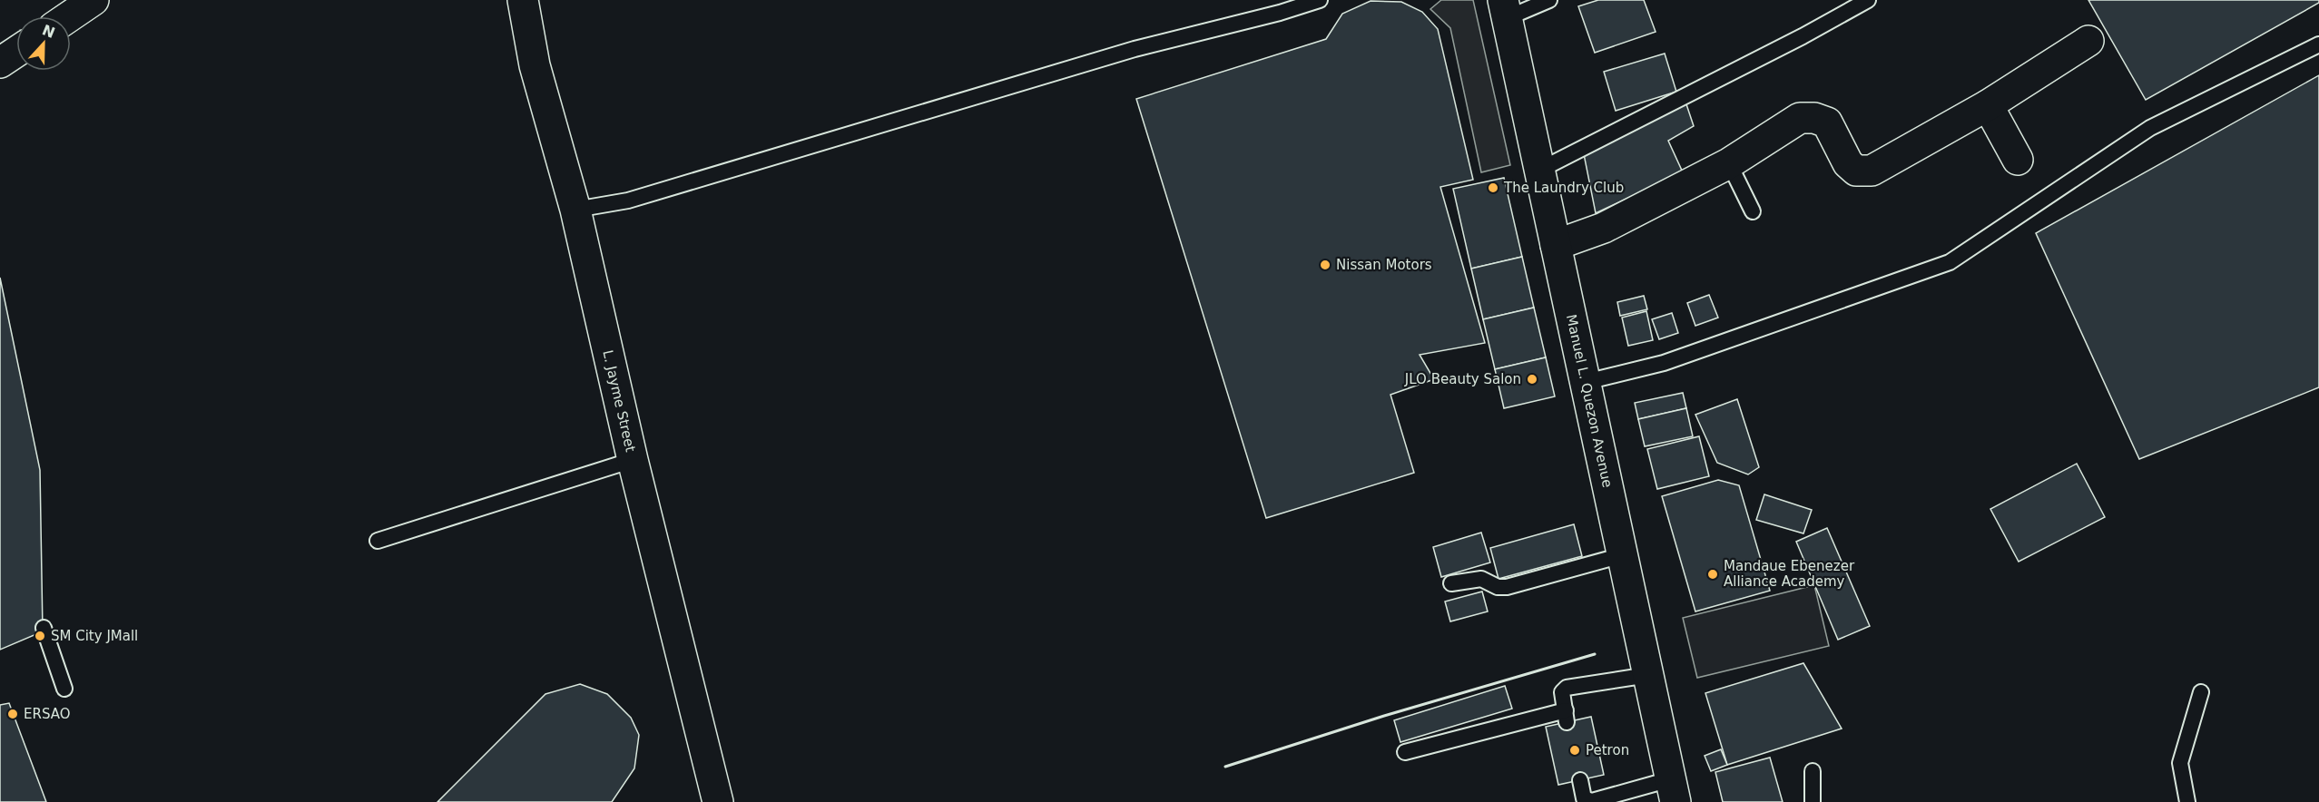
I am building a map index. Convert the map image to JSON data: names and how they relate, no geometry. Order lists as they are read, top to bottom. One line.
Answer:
{"streets":{"street":["L. Jayme Street","Manuel L. Quezon Avenue"]},"places":["The Laundry Club","Nissan Motors","JLO Beauty Salon","Mandaue Ebenezer Alliance Academy","SM City JMall","ERSAO","Petron"],"north":"top"}
